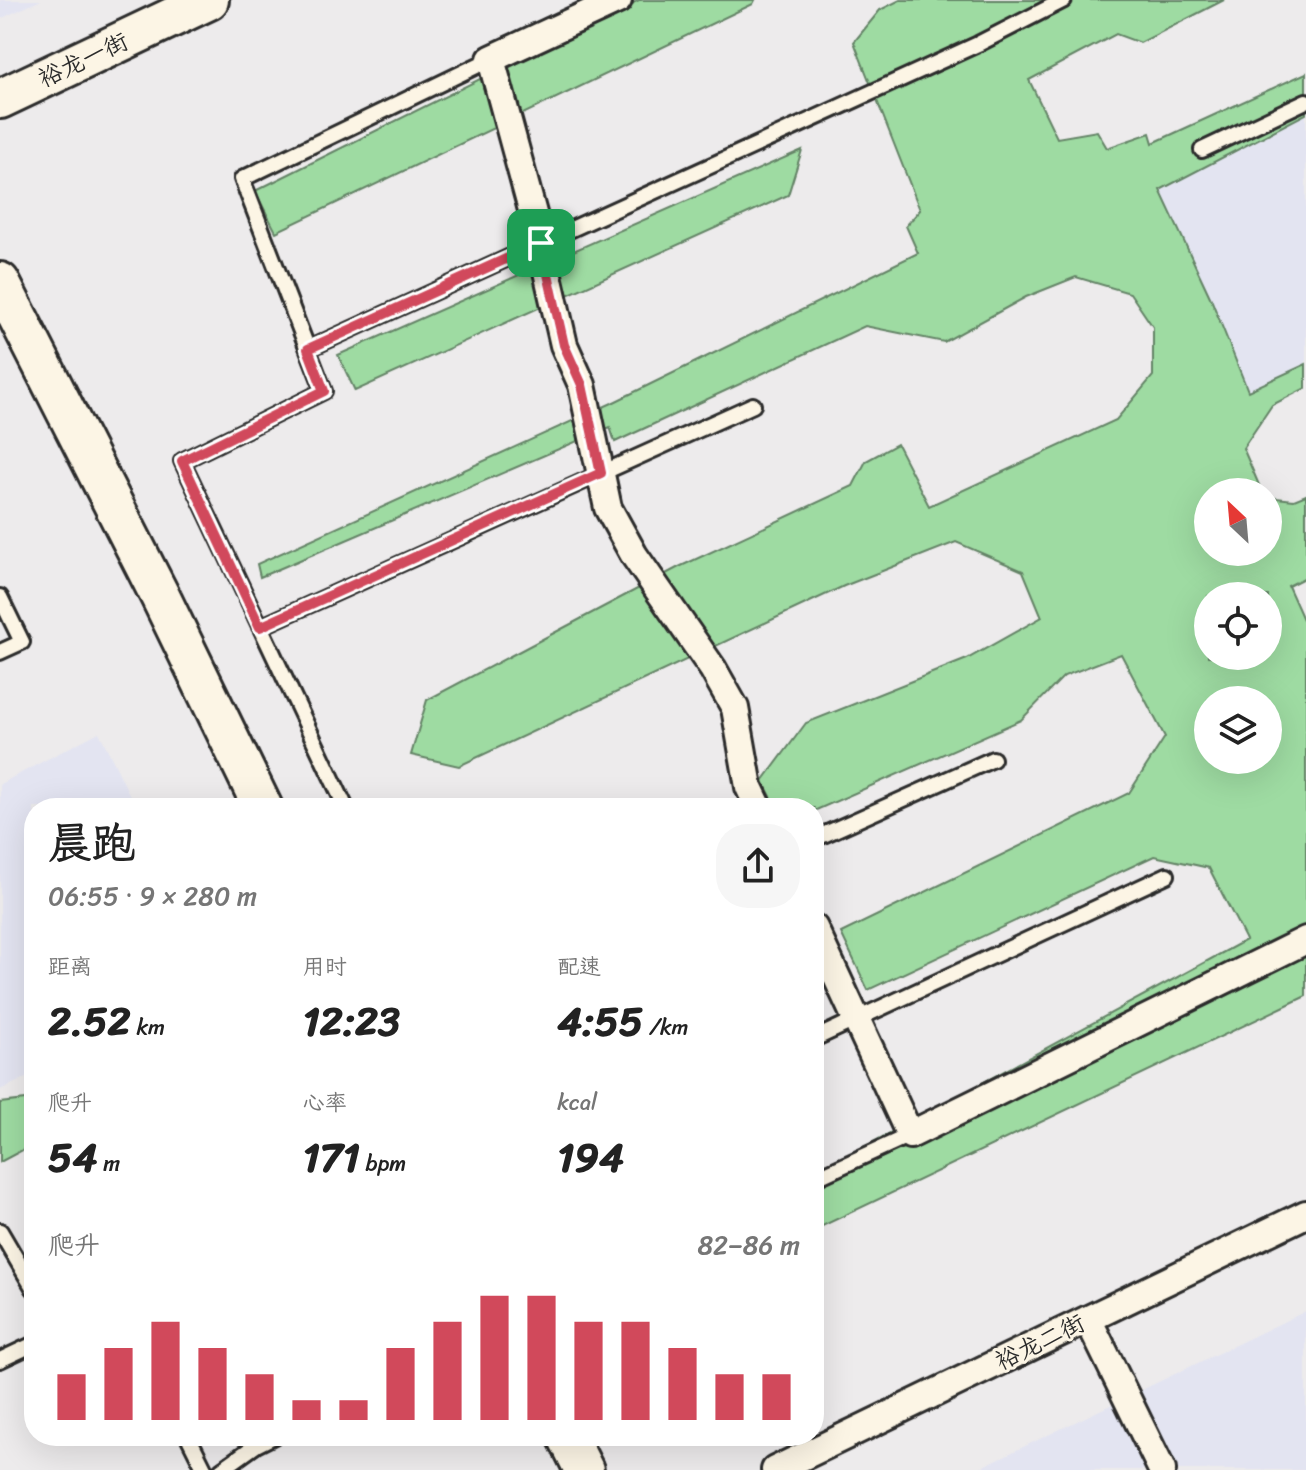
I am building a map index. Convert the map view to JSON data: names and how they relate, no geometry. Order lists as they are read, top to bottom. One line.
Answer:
{"streets":{"street":["裕龙一街","裕龙二街"]},"north":"top left","page":{"heading":["晨跑","06:55 · 9 × 280 m"],"stats":[["距离","2.52 km"],["用时","12:23"],["配速","4:55 /km"],["爬升","54 m"],["心率","171 bpm"],["kcal","194"]],"chart":["爬升","82–86 m"]}}
